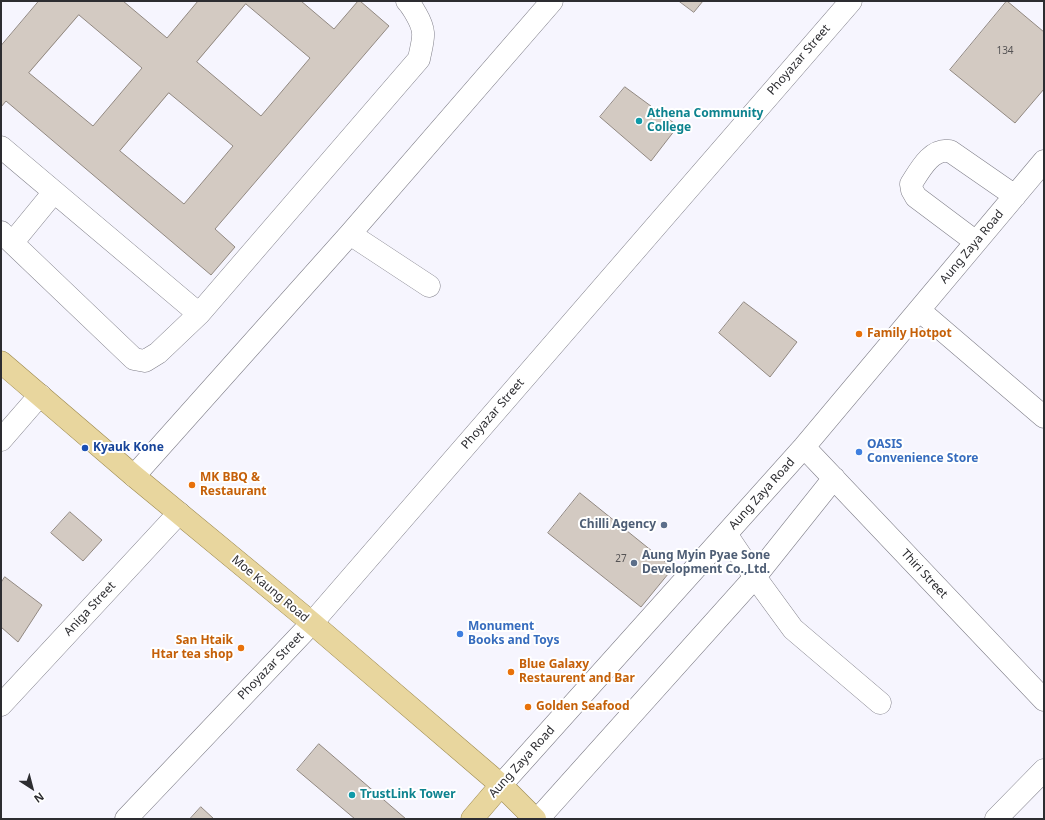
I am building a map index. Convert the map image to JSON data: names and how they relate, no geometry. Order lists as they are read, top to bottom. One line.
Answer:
{"streets":{"main road":["Aung Zaya Road","Moe Kaung Road"],"street":["Phoyazar Street","Thiri Street","Aniga Street"]},"crossings":[["Phoyazar Street","Moe Kaung Road"],["Aung Zaya Road","Thiri Street"],["Aung Zaya Road","Moe Kaung Road"],["Moe Kaung Road","Aniga Street"]],"places":["Athena Community College","Family Hotpot","Kyauk Kone","OASIS Convenience Store","MK BBQ & Restaurant","Chilli Agency","Aung Myin Pyae Sone Development Co.,Ltd.","Monument Books and Toys","San Htaik Htar tea shop","Blue Galaxy Restaurent and Bar","Golden Seafood","TrustLink Tower"],"house_numbers":["134","27"],"north":"bottom right"}
